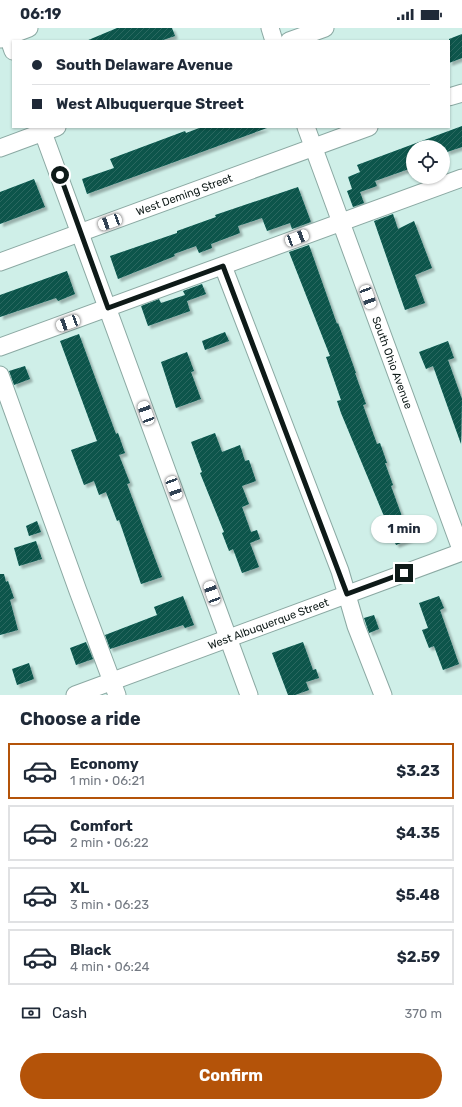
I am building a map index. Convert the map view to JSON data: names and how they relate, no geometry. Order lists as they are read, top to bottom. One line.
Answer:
{"streets":{"street":["West Deming Street","South Ohio Avenue","West Albuquerque Street"]},"crossings":[["West Deming Street","South Ohio Avenue"],["South Ohio Avenue","West Albuquerque Street"]],"page":{"status":"06:19","banner":["South Delaware Avenue","West Albuquerque Street"],"bubble":"1 min","heading":"Choose a ride","list":[{"name":"Economy","note":"1 min · 06:21","value":"$3.23"},{"name":"Comfort","note":"2 min · 06:22","value":"$4.35"},{"name":"XL","note":"3 min · 06:23","value":"$5.48"},{"name":"Black","note":"4 min · 06:24","value":"$2.59"}],"pay":["Cash","370 m"],"buttons":"Confirm"}}
